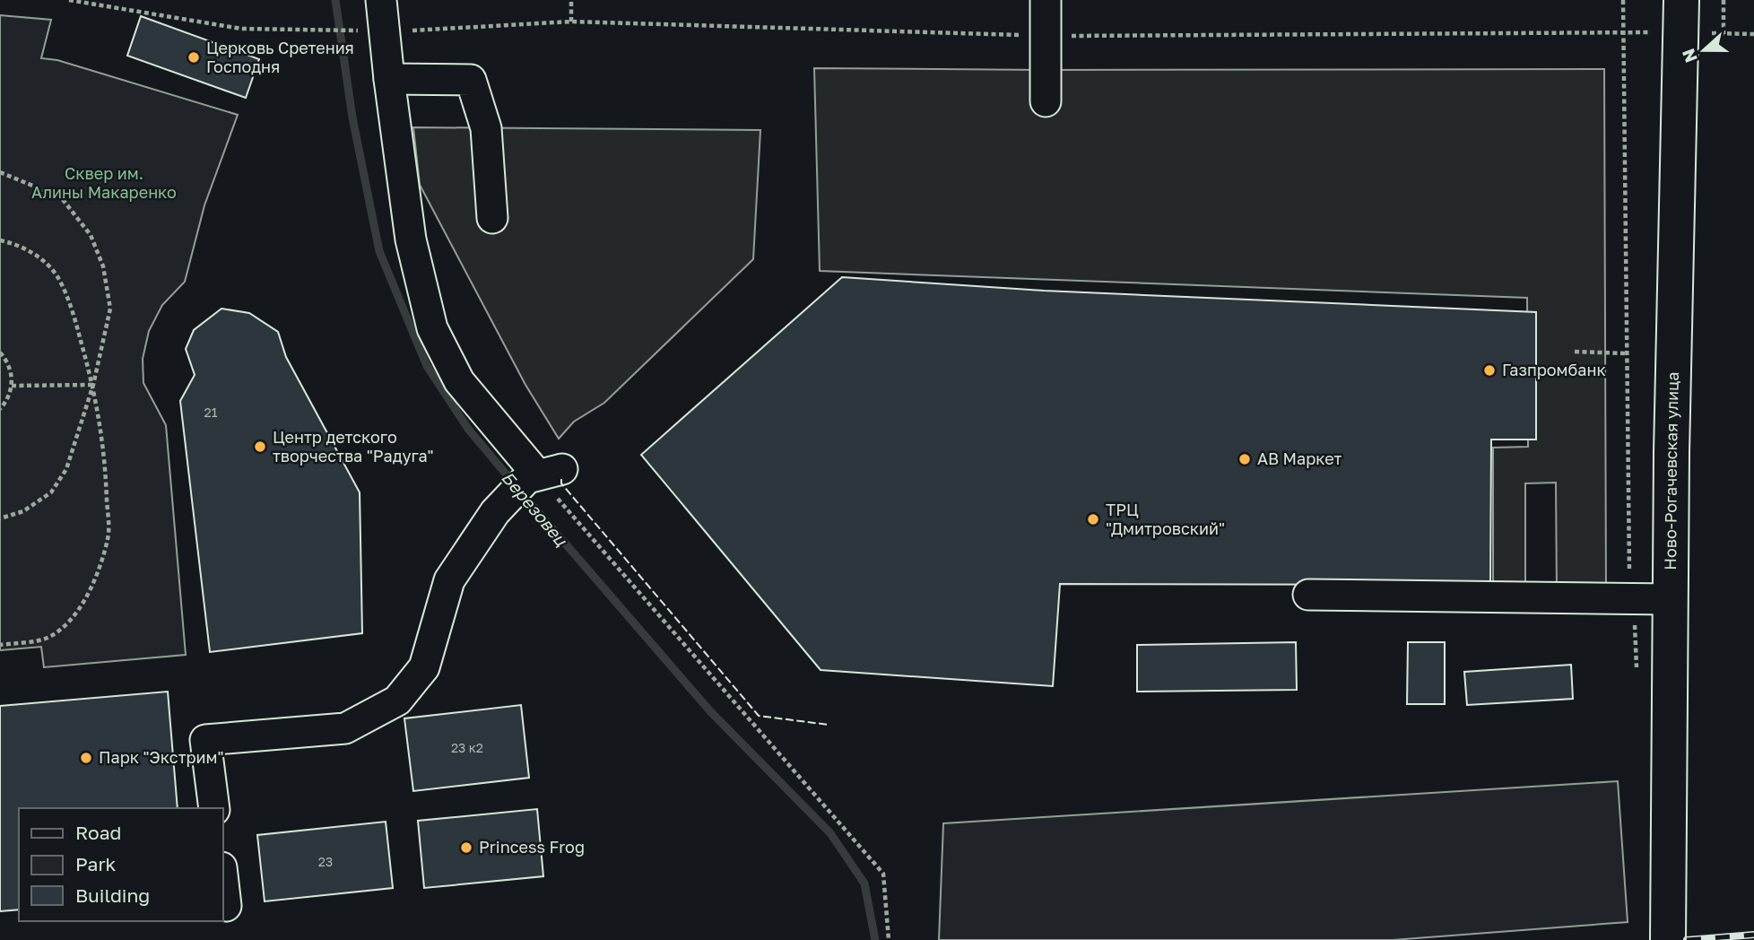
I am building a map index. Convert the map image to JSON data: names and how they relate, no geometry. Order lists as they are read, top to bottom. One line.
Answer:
{"streets":{"main road":["Ново-Рогачевская улица"]},"water":["Березовец"],"parks":["Сквер им. Алины Макаренко"],"places":["Церковь Сретения Господня","Газпромбанк","Центр детского творчества \"Радуга\"","АВ Маркет","ТРЦ \"Дмитровский\"","Парк \"Экстрим\"","Princess Frog"],"house_numbers":["21","23 к2","23"],"legend":["Road","Park","Building"],"north":"left"}
